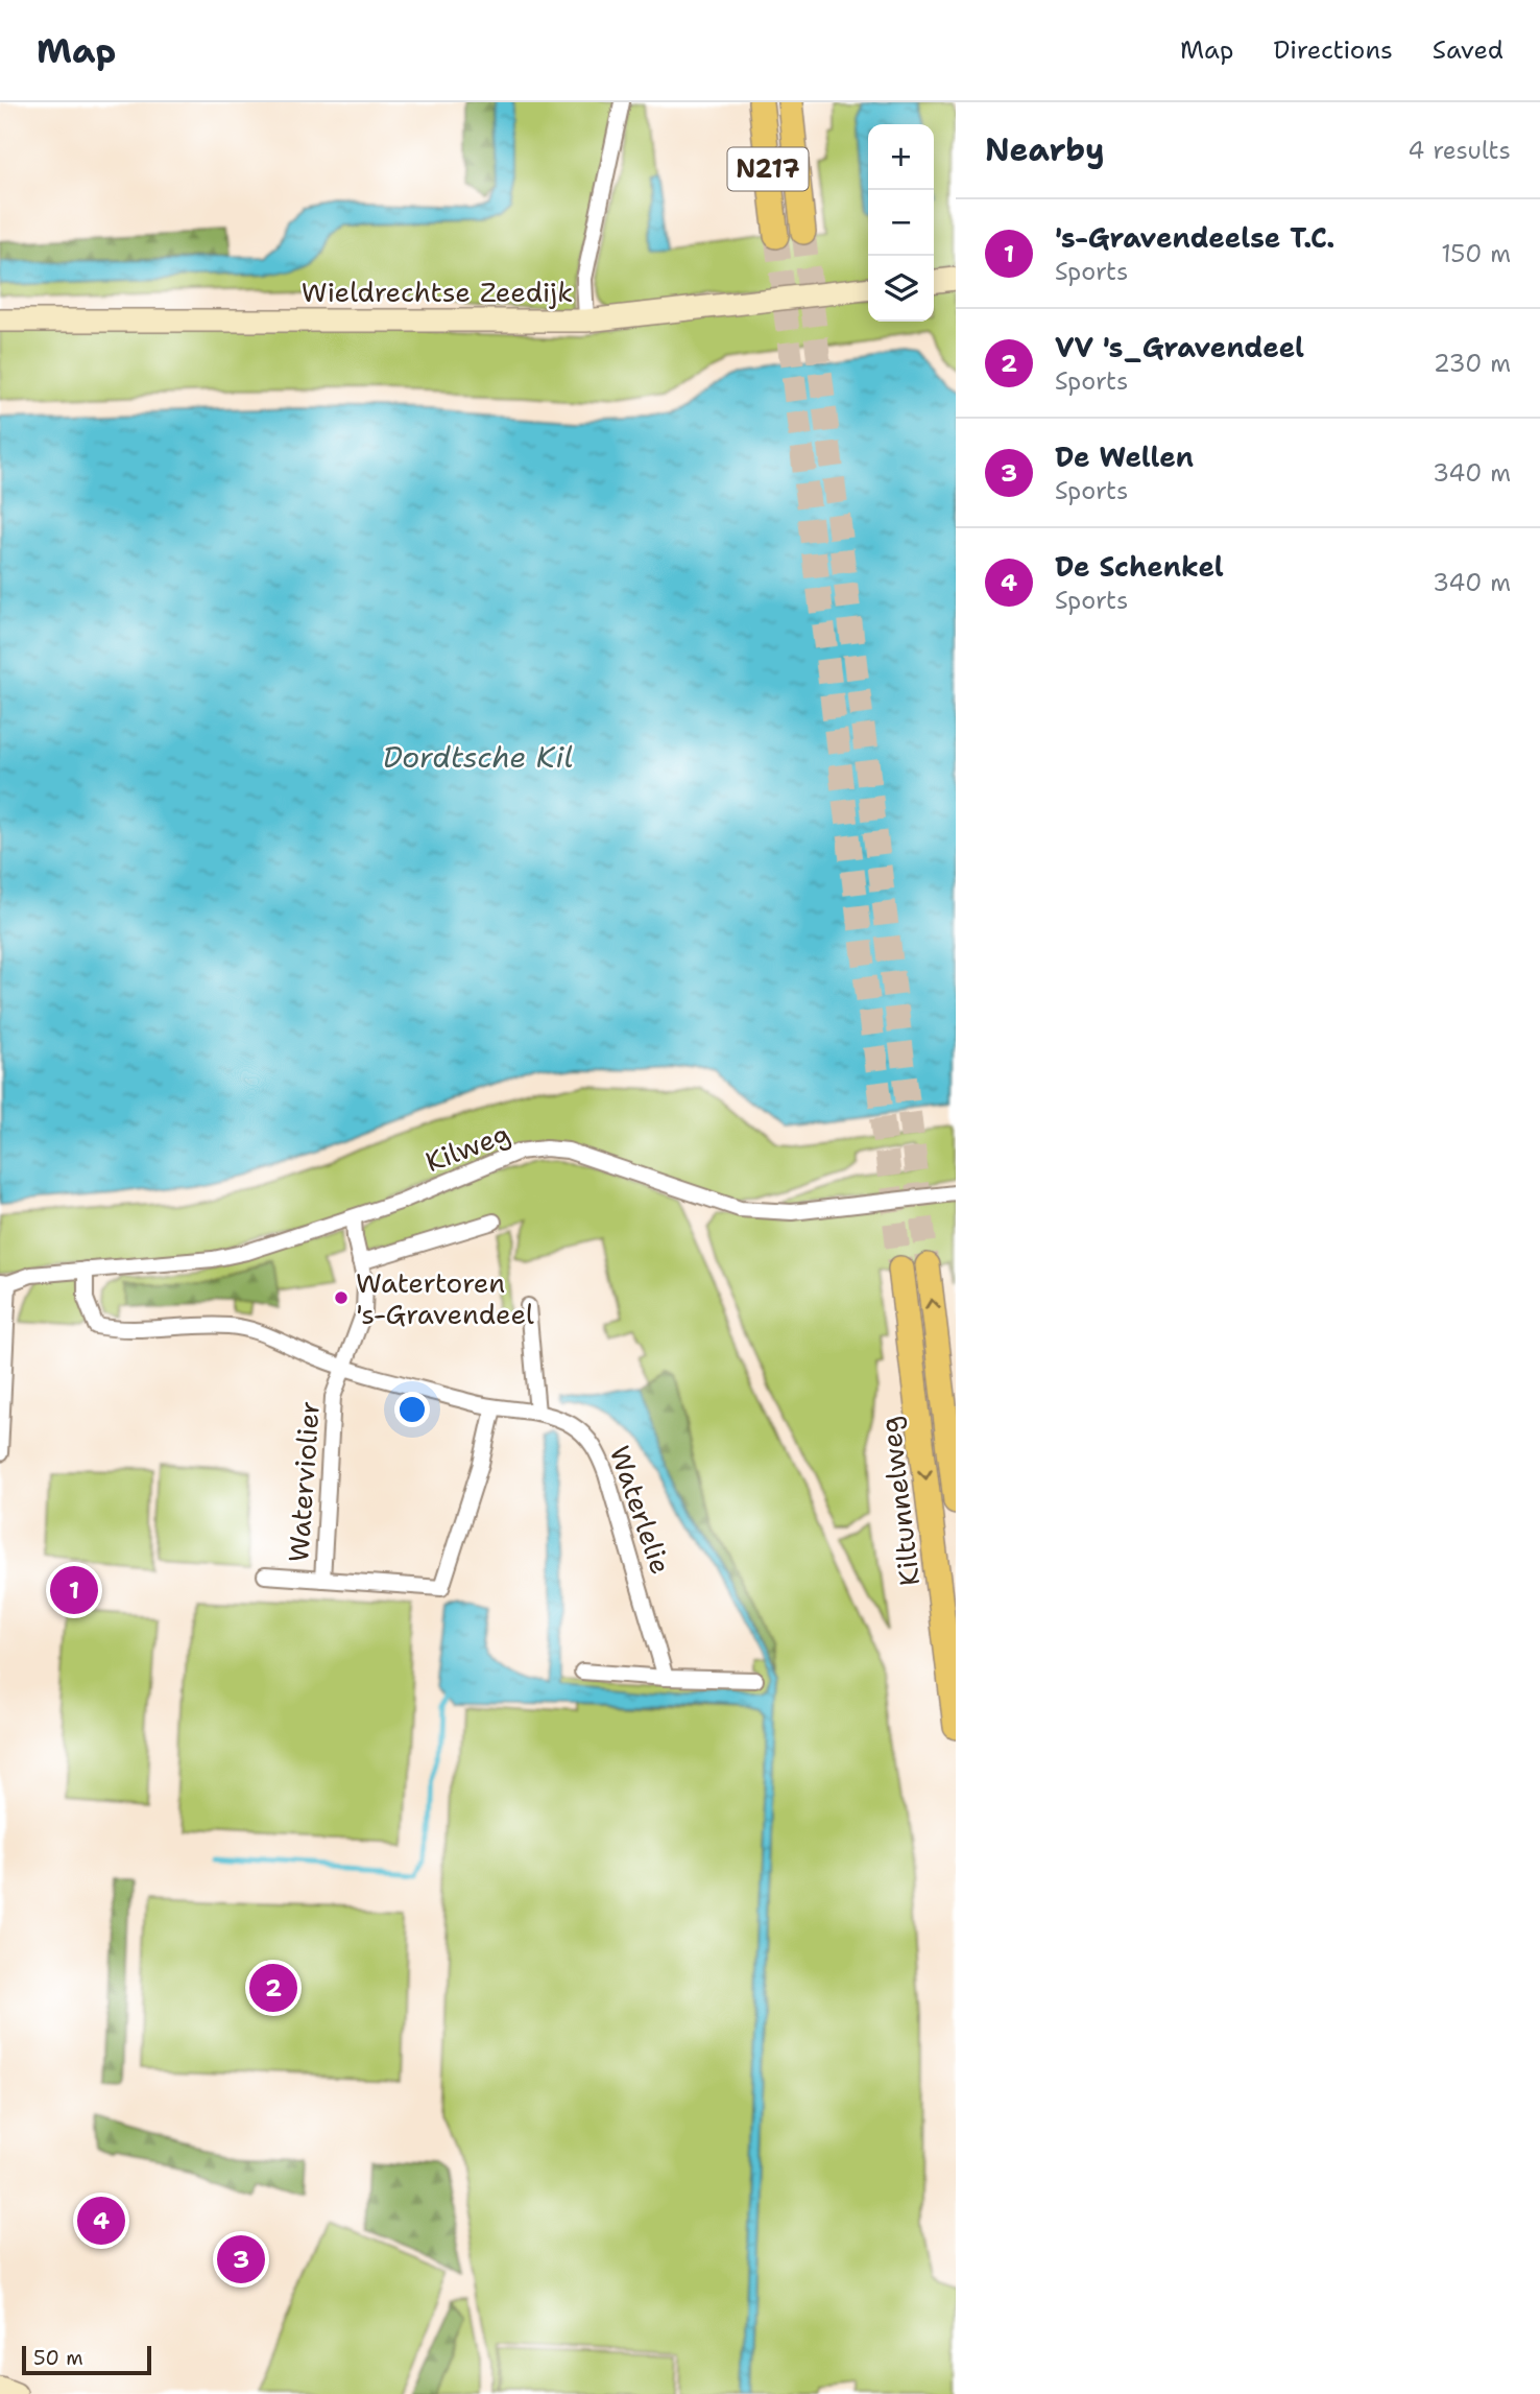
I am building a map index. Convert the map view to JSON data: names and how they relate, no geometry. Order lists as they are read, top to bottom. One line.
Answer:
{"streets":{"main road":["N217","Kiltunnelweg"],"street":["Wieldrechtse Zeedijk","Kilweg","Waterviolier","Waterlelie"]},"crossings":[["Kilweg","Waterviolier"],["Waterviolier","Waterlelie"]],"water":["Dordtsche Kil"],"places":["Watertoren 's-Gravendeel"],"scale_bar":"50 m","page":{"header":"Map","nav":["Map","Directions","Saved"],"heading":["Nearby","4 results"],"map_buttons":["+","−"],"list":[{"mark":"1","name":"'s-Gravendeelse T.C.","note":"Sports","value":"150 m"},{"mark":"2","name":"VV 's_Gravendeel","note":"Sports","value":"230 m"},{"mark":"3","name":"De Wellen","note":"Sports","value":"340 m"},{"mark":"4","name":"De Schenkel","note":"Sports","value":"340 m"}],"pins":["1","2","4","3"],"scale":"50 m"}}
